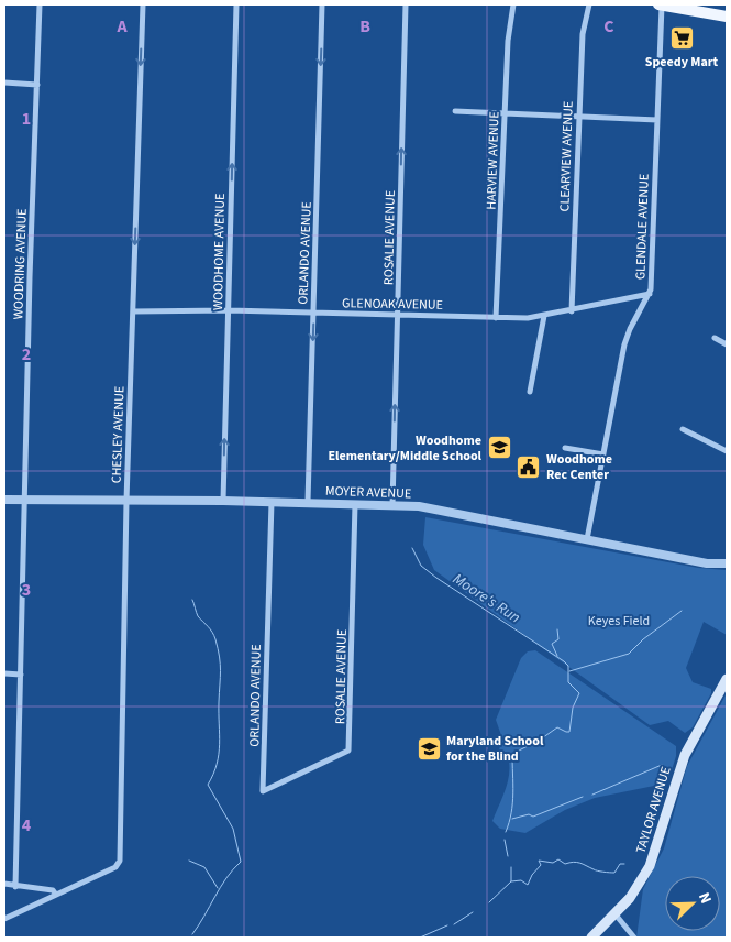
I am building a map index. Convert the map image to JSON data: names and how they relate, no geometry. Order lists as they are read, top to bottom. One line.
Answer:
{"streets":{"main road":["TAYLOR AVENUE"],"street":["CLEARVIEW AVENUE","HARVIEW AVENUE","GLENDALE AVENUE","ROSALIE AVENUE","WOODHOME AVENUE","ORLANDO AVENUE","WOODRING AVENUE","GLENOAK AVENUE","CHESLEY AVENUE","MOYER AVENUE"]},"crossings":[["CLEARVIEW AVENUE","GLENOAK AVENUE"],["HARVIEW AVENUE","GLENOAK AVENUE"],["GLENDALE AVENUE","GLENOAK AVENUE"],["GLENDALE AVENUE","MOYER AVENUE"],["ROSALIE AVENUE","ORLANDO AVENUE"],["ROSALIE AVENUE","GLENOAK AVENUE"],["ROSALIE AVENUE","MOYER AVENUE"],["WOODHOME AVENUE","GLENOAK AVENUE"],["WOODHOME AVENUE","MOYER AVENUE"],["ORLANDO AVENUE","GLENOAK AVENUE"],["ORLANDO AVENUE","MOYER AVENUE"],["WOODRING AVENUE","MOYER AVENUE"],["GLENOAK AVENUE","CHESLEY AVENUE"],["CHESLEY AVENUE","MOYER AVENUE"]],"one_way":["ROSALIE AVENUE","WOODHOME AVENUE","ORLANDO AVENUE"],"water":["Moore's Run"],"parks":["Keyes Field"],"places":{"supermarket":["Speedy Mart"],"school or university":["Woodhome Elementary/Middle School","Maryland School for the Blind"],"public building":["Woodhome Rec Center"]},"north":"top right","grid":{"columns":["A","B","C"],"rows":["1","2","3","4"]}}
